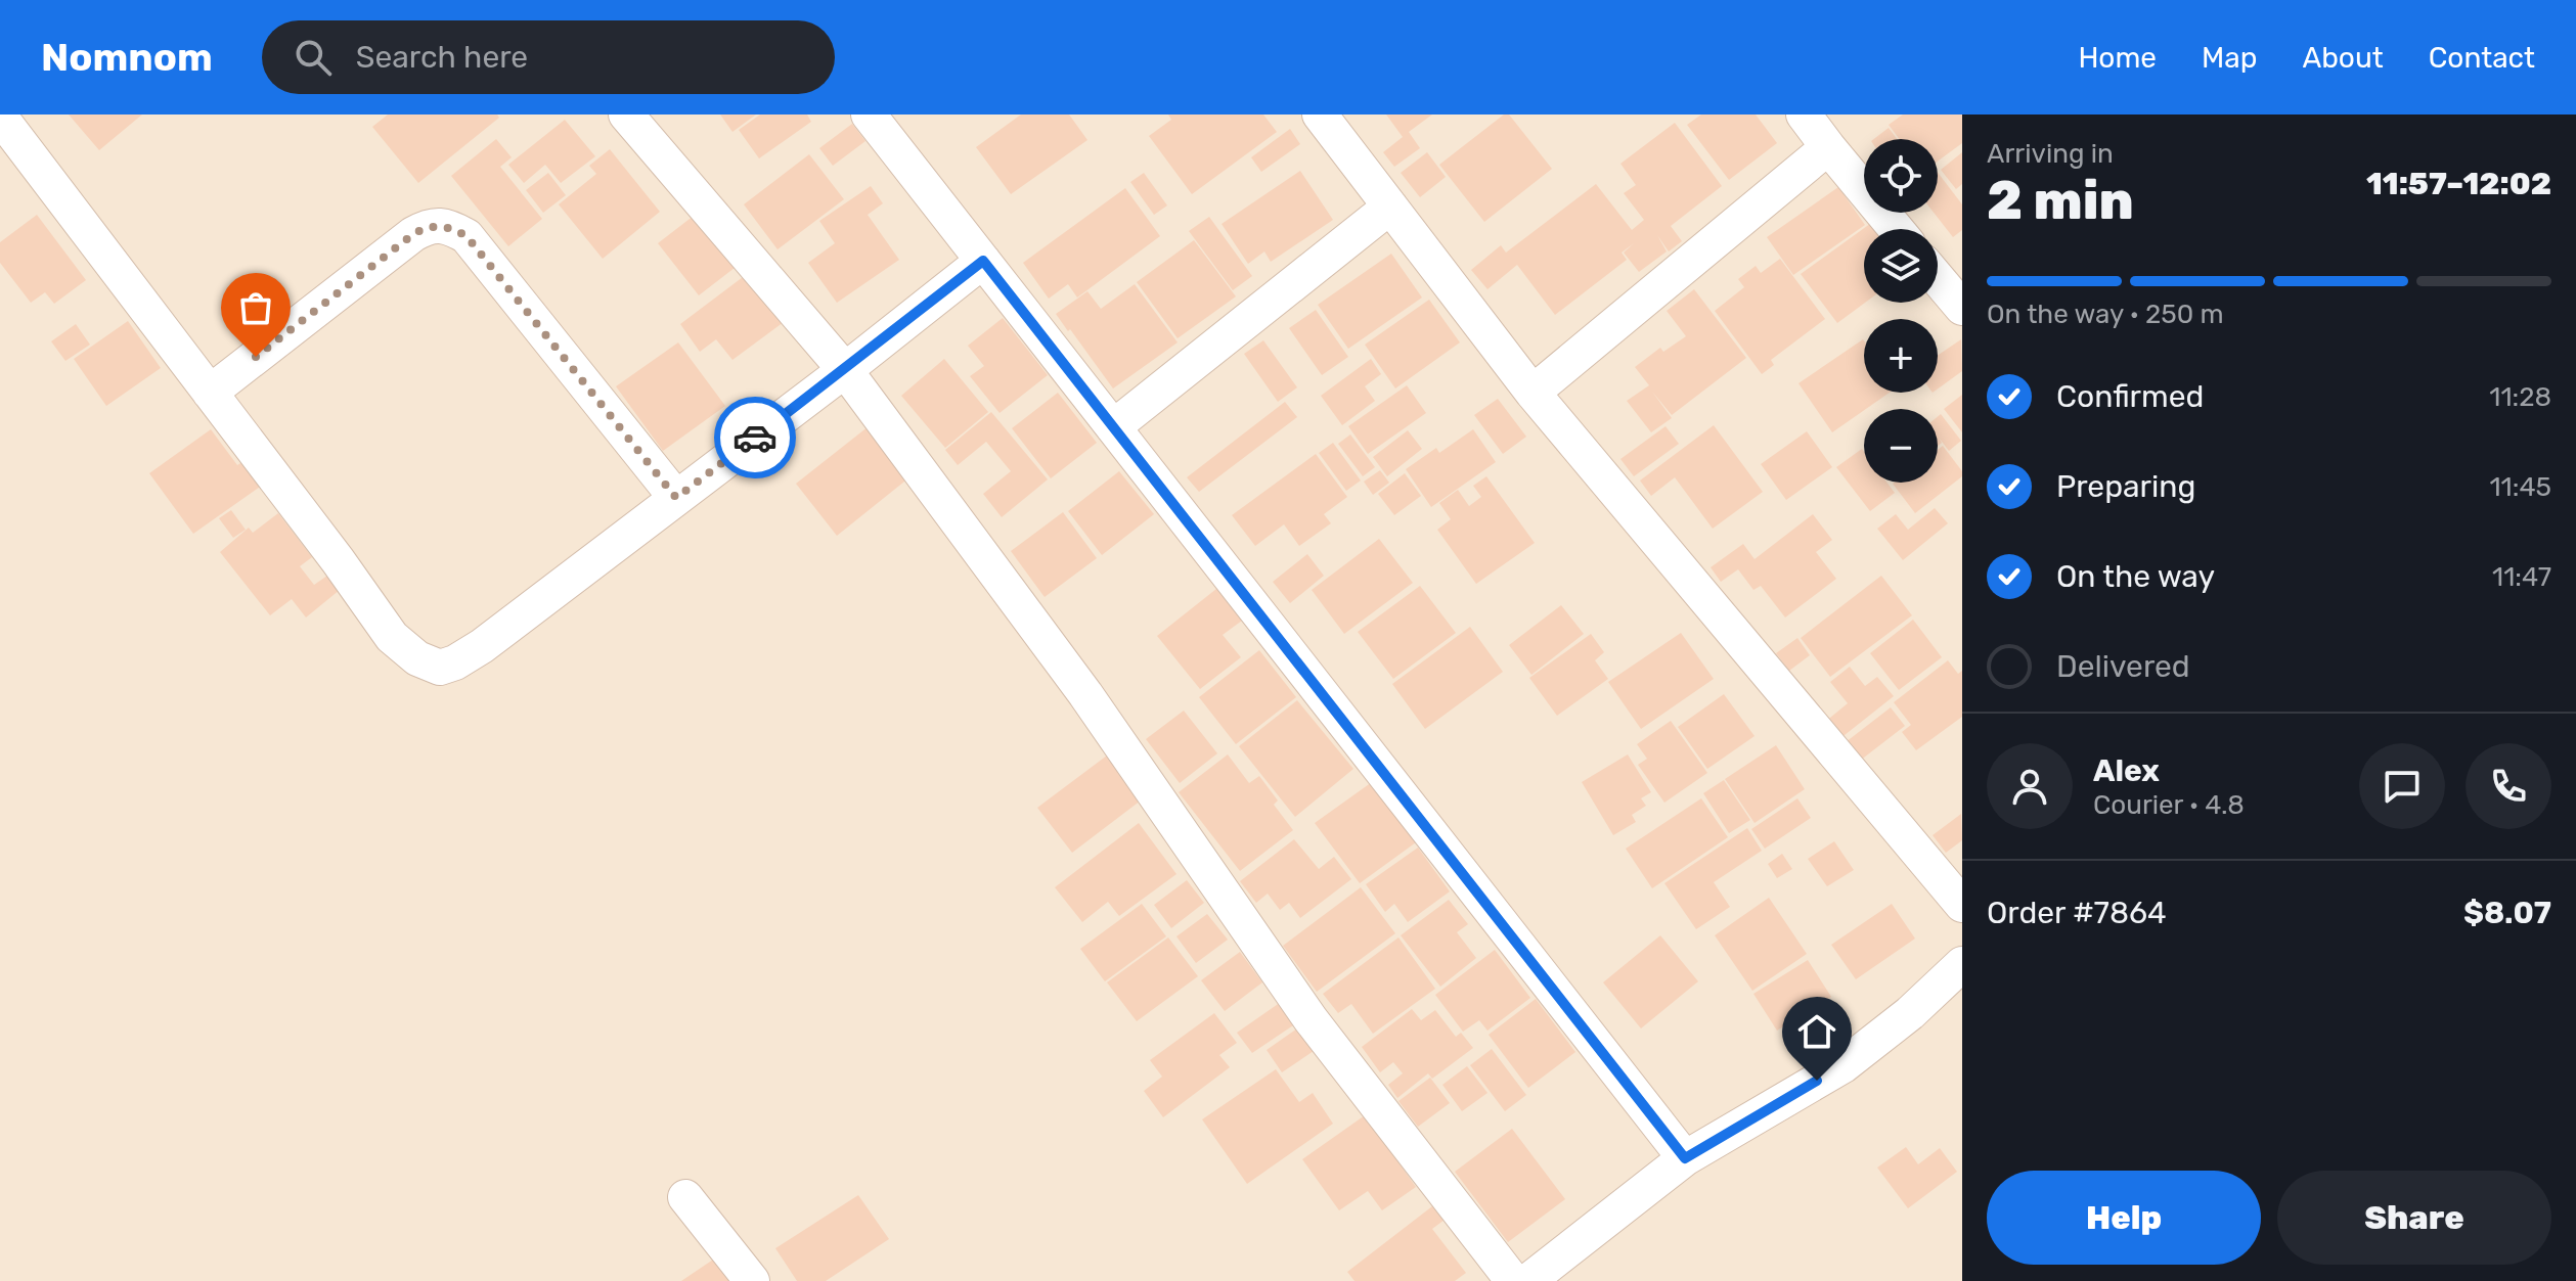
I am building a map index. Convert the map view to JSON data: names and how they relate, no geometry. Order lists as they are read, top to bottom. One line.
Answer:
{"page":{"header":"Nomnom","search":"Search here","nav":["Home","Map","About","Contact"],"heading":["2 min","Arriving in","11:57–12:02"],"panel":["Alex","Courier · 4.8","Order #7864","$8.07"],"map_buttons":["+","−"],"bar":"On the way · 250 m","list":[["Confirmed","11:28"],["Preparing","11:45"],["On the way","11:47"],"Delivered"],"buttons":["Help","Share"]}}
